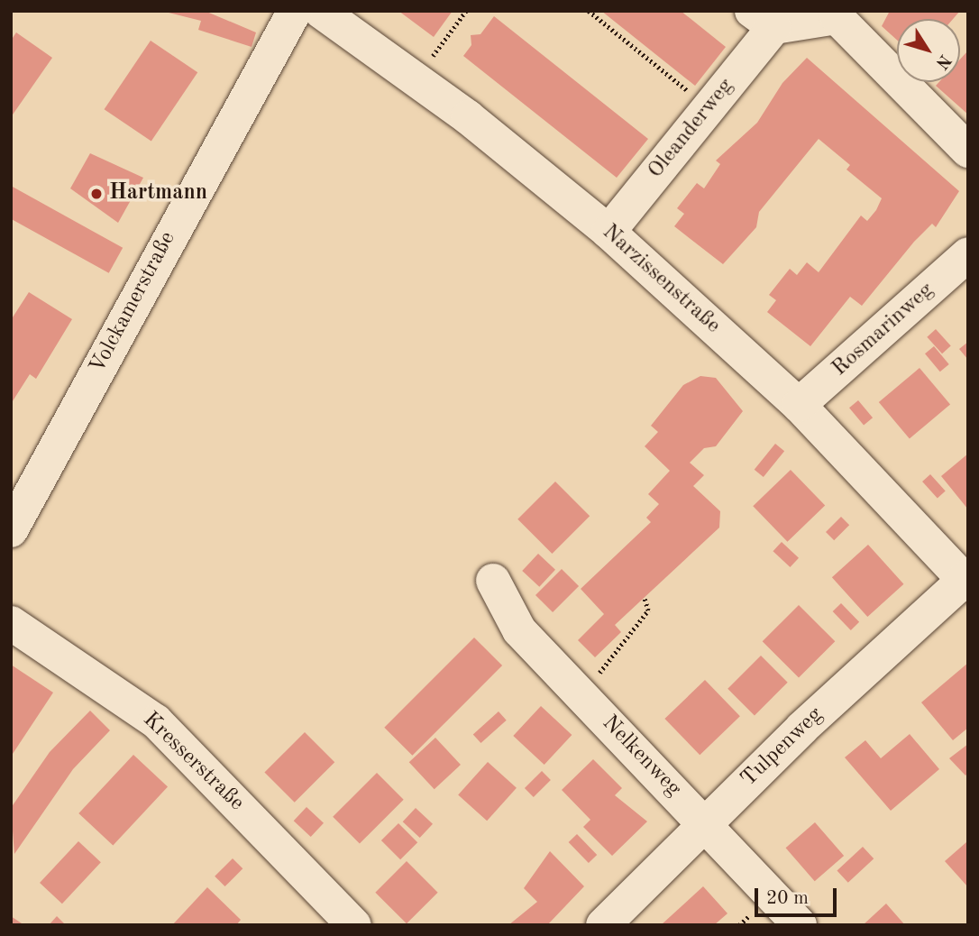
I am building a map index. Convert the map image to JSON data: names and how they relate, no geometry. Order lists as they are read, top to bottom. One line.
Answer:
{"streets":{"street":["Oleanderweg","Narzissenstraße","Volckamerstraße","Rosmarinweg","Tulpenweg","Nelkenweg","Kresserstraße"]},"crossings":[["Oleanderweg","Narzissenstraße"],["Narzissenstraße","Rosmarinweg"],["Narzissenstraße","Tulpenweg"],["Tulpenweg","Nelkenweg"]],"places":["Hartmann"],"scale_bar":"20 m","north":"bottom right"}
